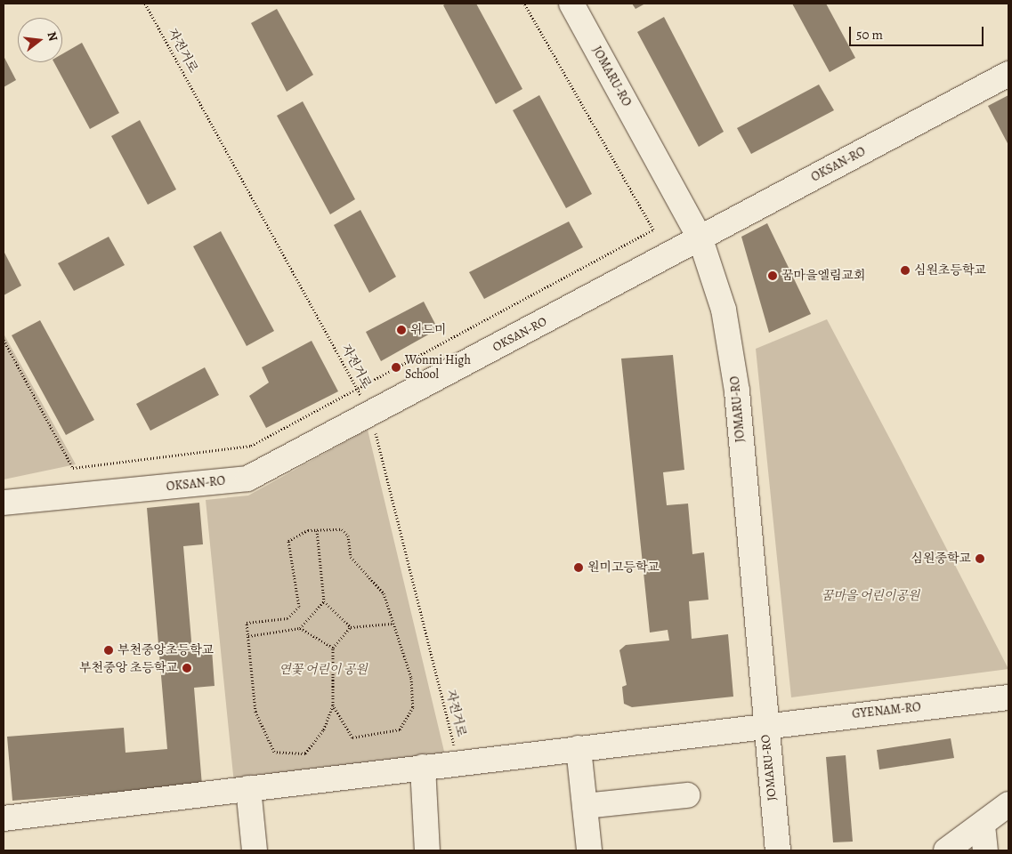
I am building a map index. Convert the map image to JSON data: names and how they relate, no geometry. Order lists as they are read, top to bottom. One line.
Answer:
{"streets":{"street":["JOMARU-RO","OKSAN-RO","GYENAM-RO"],"path":["자전거로"]},"crossings":[["자전거로","OKSAN-RO"],["자전거로","GYENAM-RO"],["JOMARU-RO","OKSAN-RO"],["JOMARU-RO","GYENAM-RO"]],"parks":["꿈마을 어린이공원","연꽃 어린이 공원"],"places":["심원초등학교","꿈마을엘림교회","위드미","Wonmi High School","심원중학교","원미고등학교","부천중앙초등학교","부천중앙 초등학교"],"scale_bar":"50 m","north":"right"}
